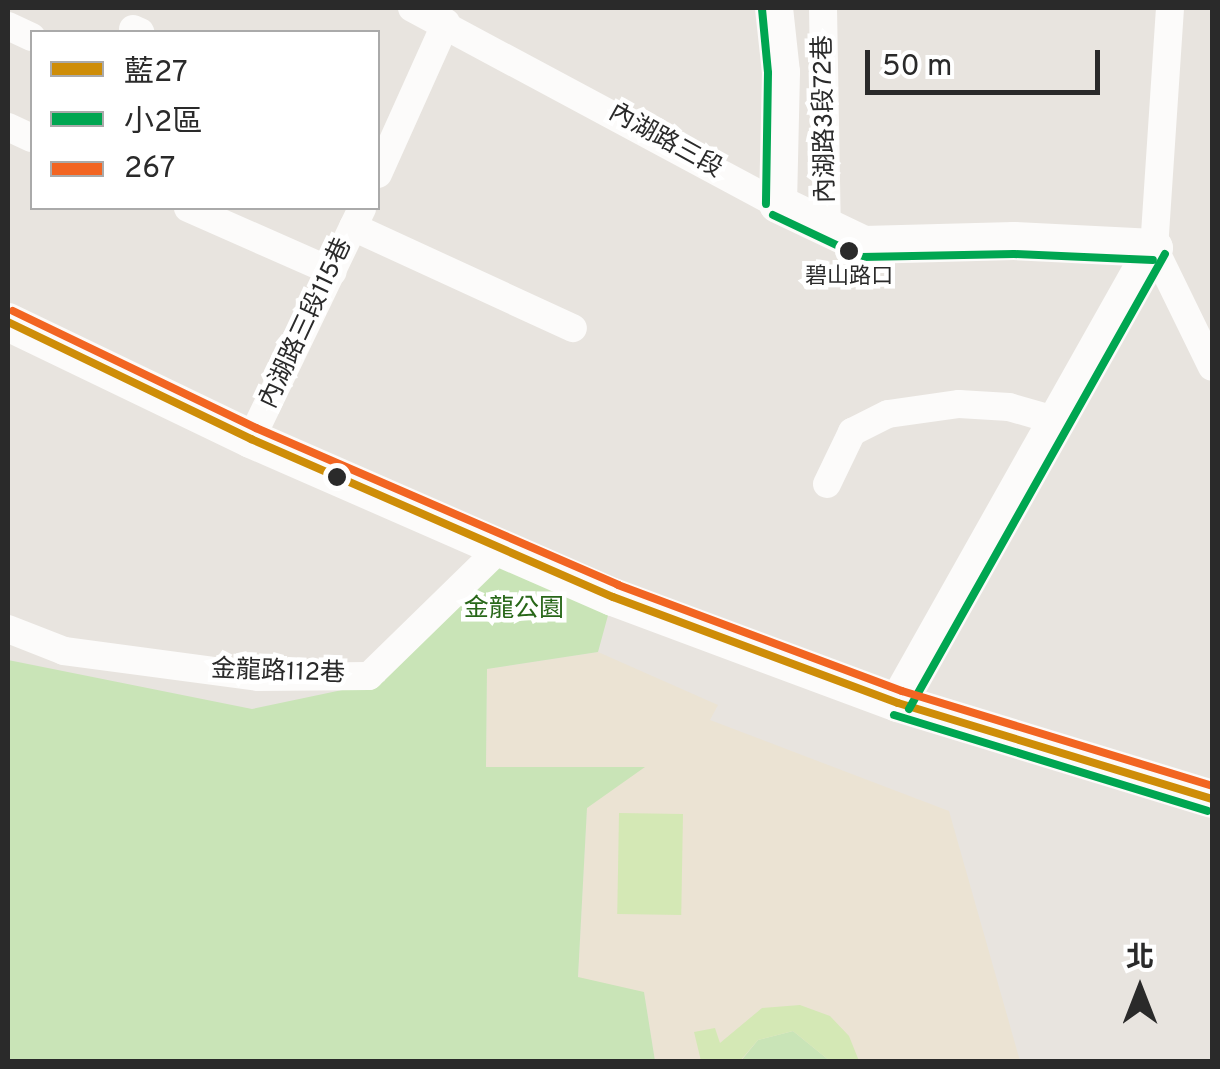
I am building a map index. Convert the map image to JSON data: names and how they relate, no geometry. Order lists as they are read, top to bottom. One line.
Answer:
{"streets":{"street":["內湖路3段72巷","內湖路三段","內湖路三段115巷","金龍路112巷"]},"crossings":[["內湖路3段72巷","內湖路三段"]],"parks":["金龍公園"],"places":["碧山路口"],"lines":["transit line 小2區","transit line 267","transit line 藍27"],"legend":["藍27","小2區","267"],"scale_bar":"50 m","north":"top"}
